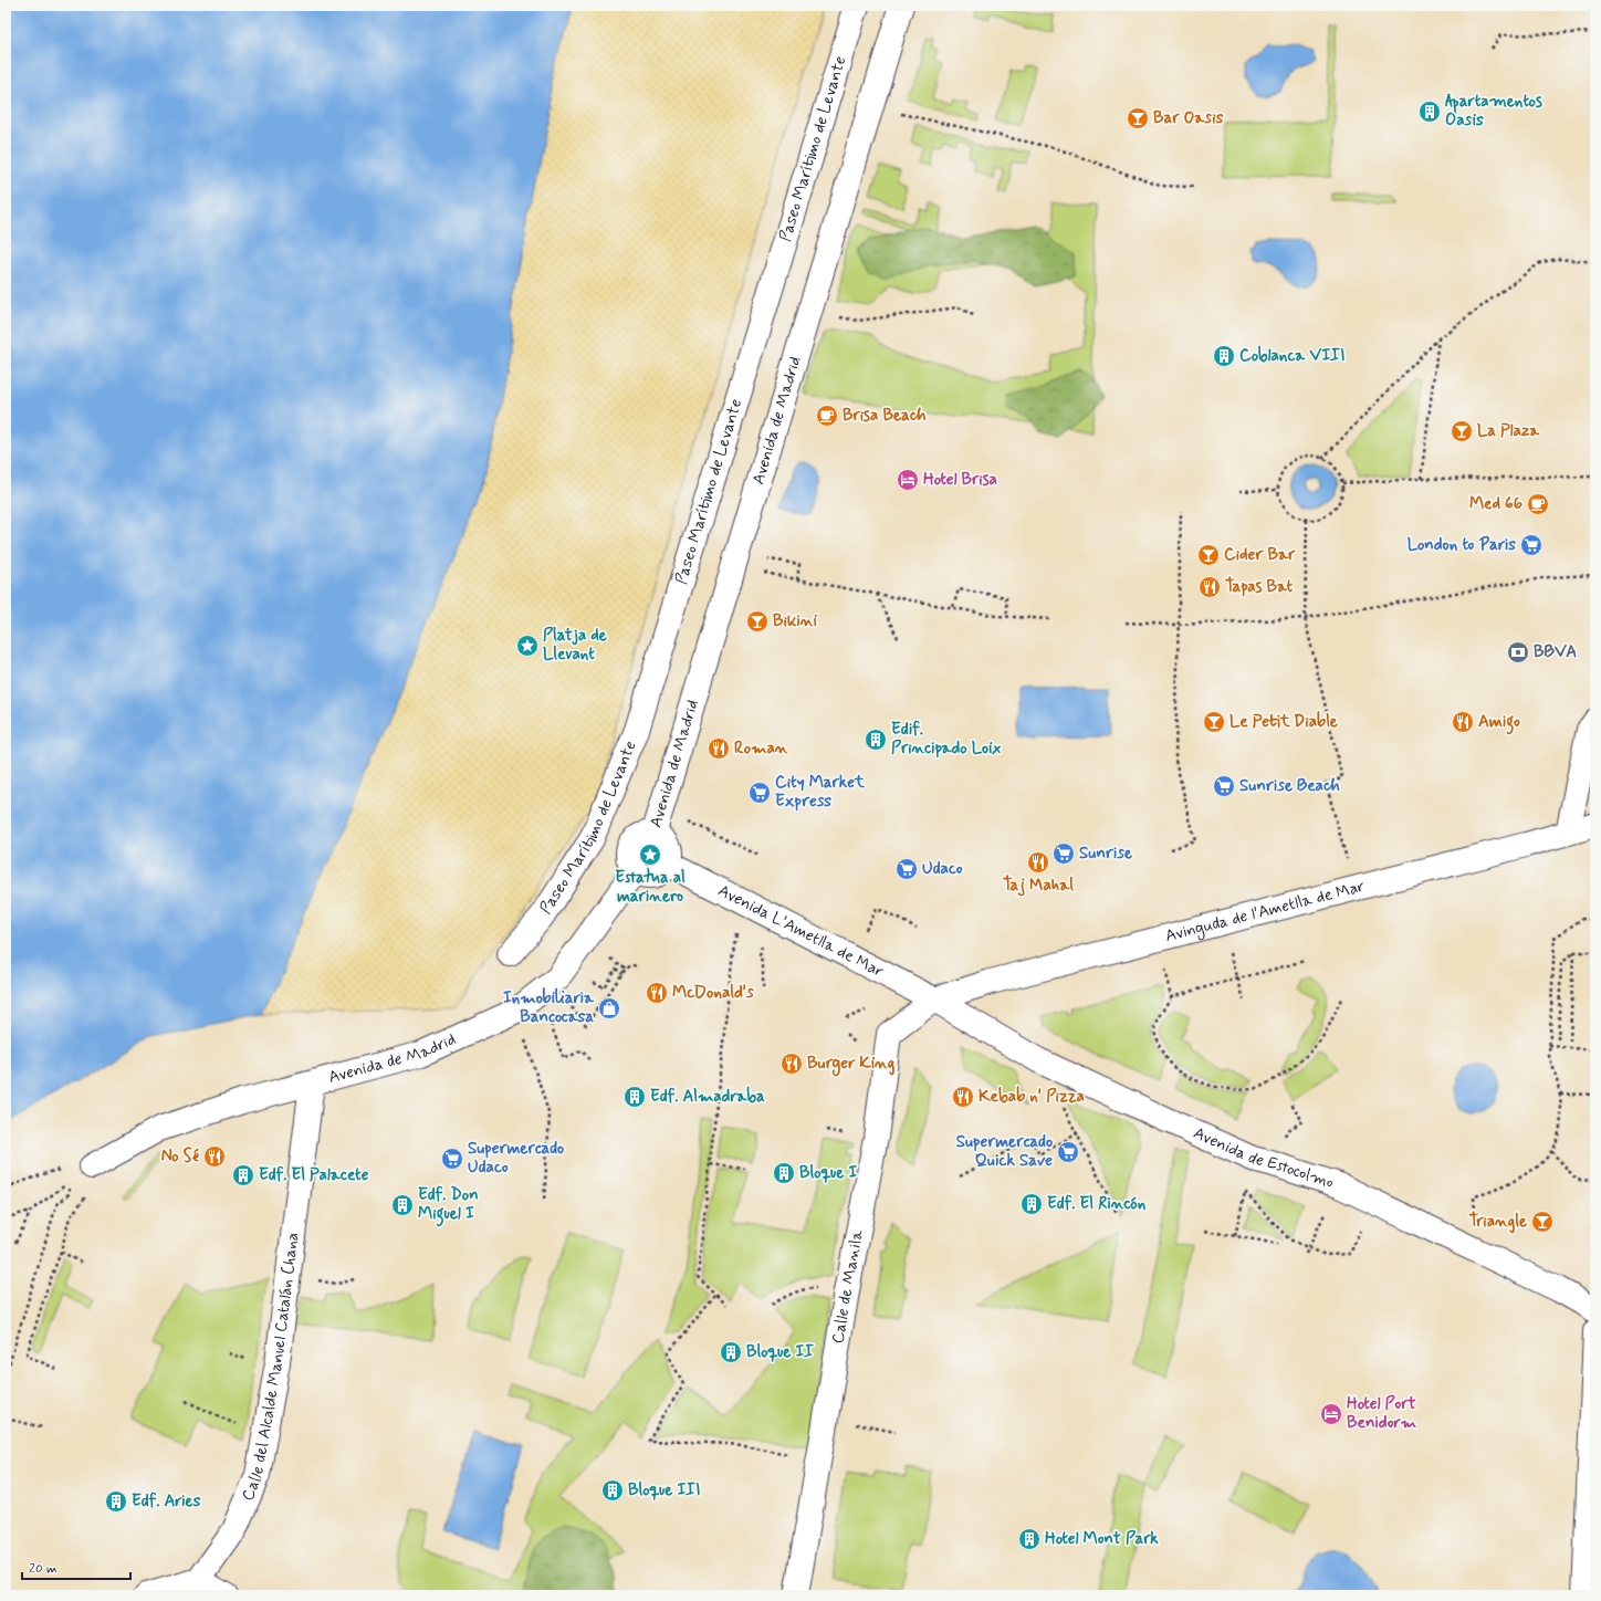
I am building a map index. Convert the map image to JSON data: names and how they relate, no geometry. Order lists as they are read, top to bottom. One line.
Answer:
{"streets":{"street":["Paseo Marítimo de Levante","Avenida de Madrid","Avinguda de l'Ametlla de Mar","Avenida L'Ametlla de Mar","Avenida de Estocolmo","Calle de Manila","Calle del Alcalde Manuel Catalán Chana"]},"crossings":[["Avenida de Madrid","Avenida L'Ametlla de Mar"],["Avenida de Madrid","Calle del Alcalde Manuel Catalán Chana"],["Avinguda de l'Ametlla de Mar","Avenida L'Ametlla de Mar"],["Avinguda de l'Ametlla de Mar","Avenida de Estocolmo"],["Avinguda de l'Ametlla de Mar","Calle de Manila"],["Avenida L'Ametlla de Mar","Avenida de Estocolmo"],["Avenida L'Ametlla de Mar","Calle de Manila"],["Avenida de Estocolmo","Calle de Manila"]],"places":{"building":["Apartamentos Oasis","Coblanca VIII","Edif. Principado Loix","Edf. Almadraba","Bloque I","Edf. El Palacete","Edf. El Rincón","Edf. Don Miguel I","Bloque II","Bloque III","Edf. Aries","Hotel Mont Park"],"bar":["Bar Oasis","La Plaza","Cider Bar","Bikini","Le Petit Diable","Triangle"],"cafe":["Brisa Beach","Med 66"],"hotel":["Hotel Brisa","Hotel Port Benidorm"],"supermarket":["London to Paris","Sunrise Beach","City Market Express","Sunrise","Udaco","Supermercado Quick Save","Supermercado Udaco"],"restaurant":["Tapas Bat","Amigo","Roman","Taj Mahal","McDonald's","Burger King","Kebab n' Pizza","No Sé"],"place":["Platja de Llevant","Estatua al marinero"],"bank":["BBVA"],"shop":["Inmobiliaria Bancocasa"]},"scale_bar":"20 m"}
